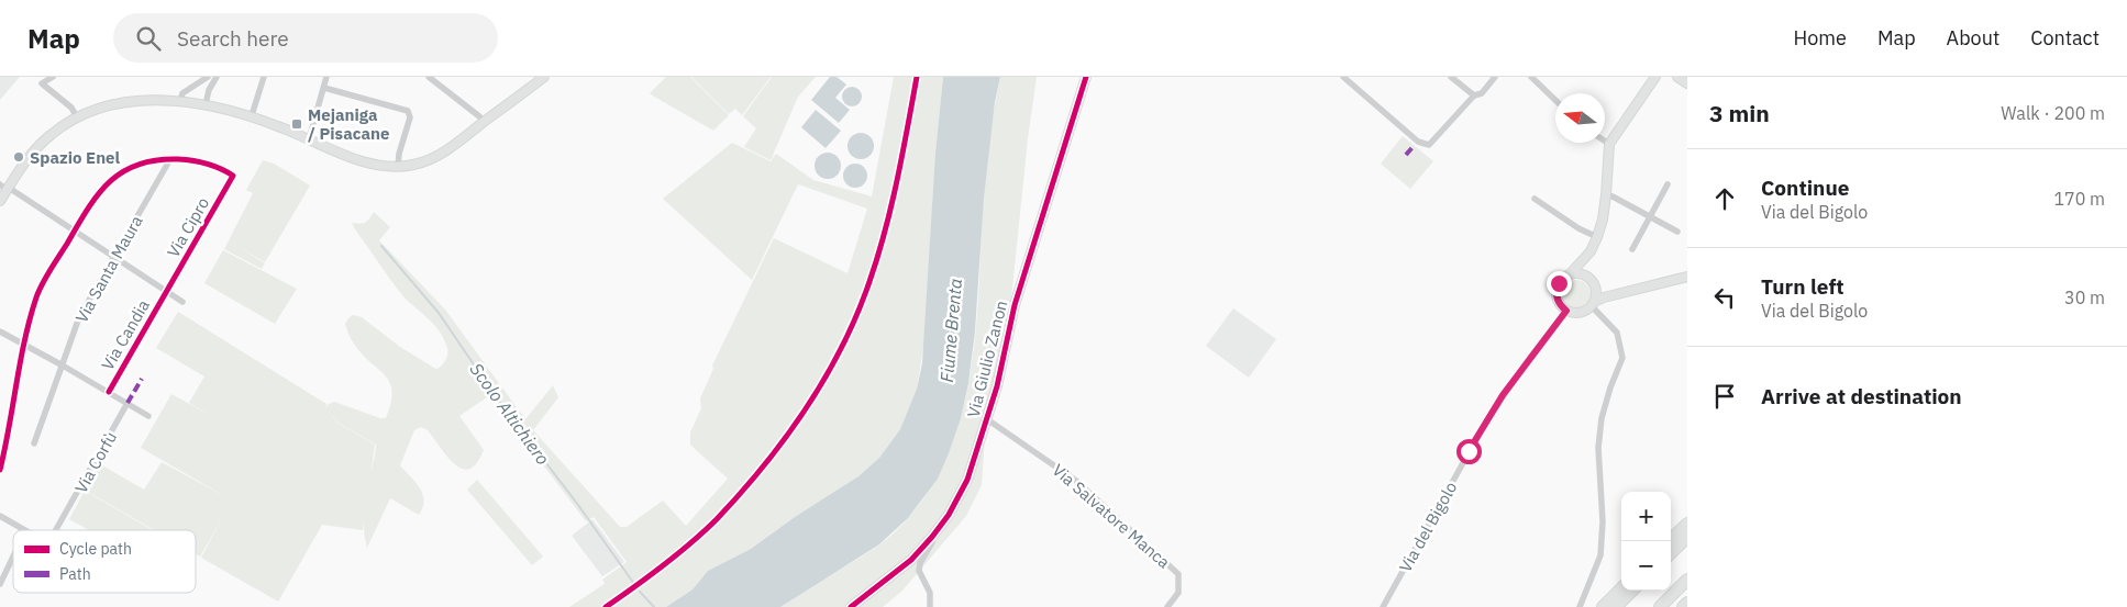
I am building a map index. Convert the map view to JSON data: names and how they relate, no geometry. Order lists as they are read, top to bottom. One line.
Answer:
{"streets":{"street":["Via Cipro","Via Santa Maura","Via Candia","Via Giulio Zanon","Via Corfù","Via Salvatore Manca","Via del Bigolo"]},"crossings":[["Via Cipro","Via Santa Maura"],["Via Cipro","Via Candia"],["Via Santa Maura","Via Candia"],["Via Candia","Via Corfù"],["Via Giulio Zanon","Via Salvatore Manca"]],"water":["Fiume Brenta","Scolo Altichiero"],"places":{"transit":["Mejaniga / Pisacane"],"other":["Spazio Enel"]},"legend":["Cycle path","Path"],"north":"left","page":{"header":"Map","search":"Search here","nav":["Home","Map","About","Contact"],"heading":["3 min","Walk · 200 m"],"list":[["Continue","Via del Bigolo","170 m"],["Turn left","Via del Bigolo","30 m"],"Arrive at destination"],"map_buttons":["+","−"]}}
